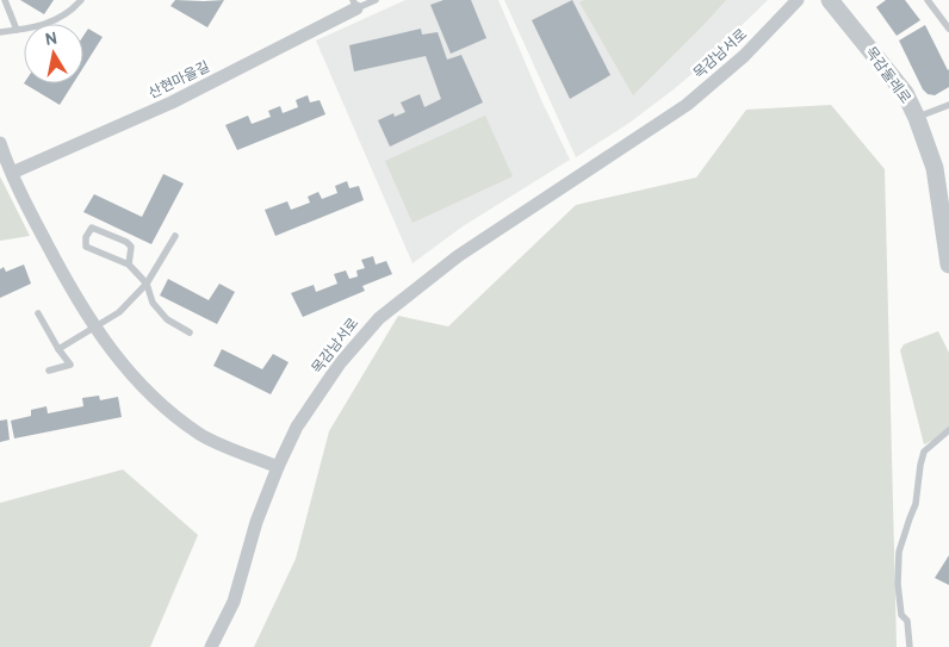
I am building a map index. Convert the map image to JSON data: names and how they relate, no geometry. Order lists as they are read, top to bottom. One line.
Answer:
{"streets":{"street":["목감남서로","목감둘레로","산현마을길"]},"north":"top"}
